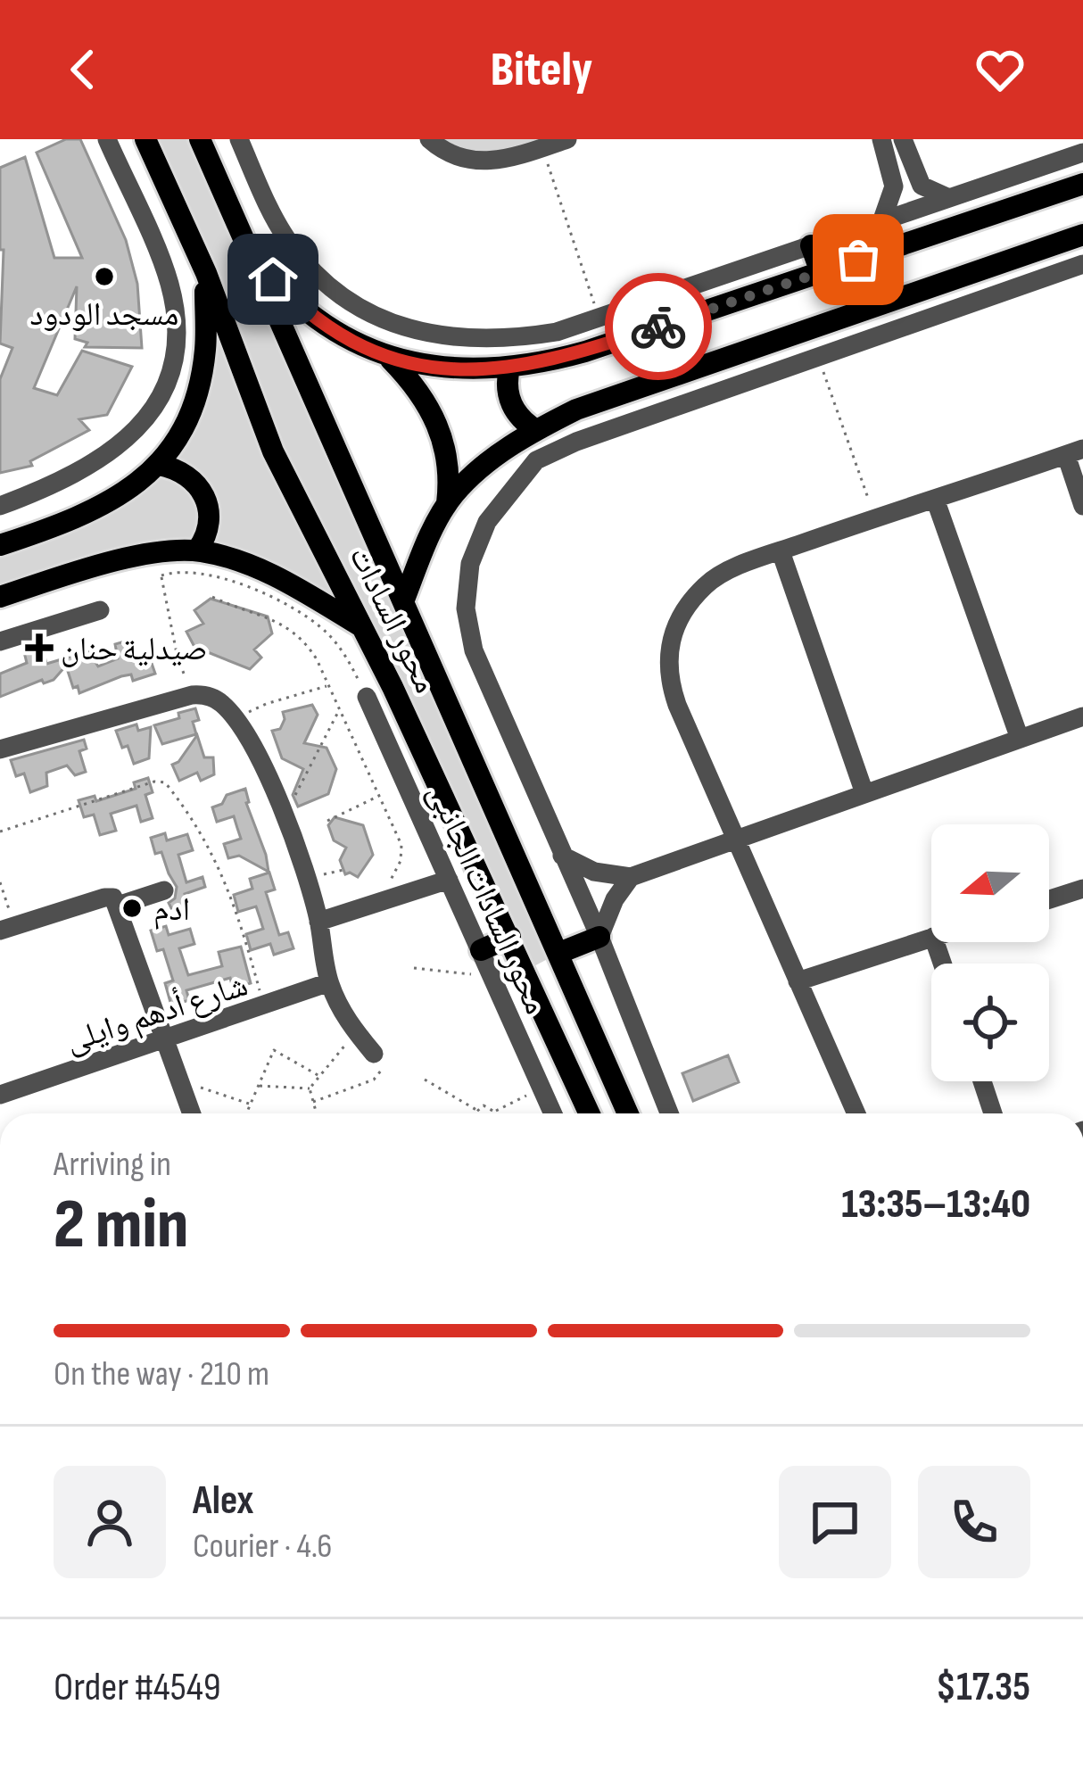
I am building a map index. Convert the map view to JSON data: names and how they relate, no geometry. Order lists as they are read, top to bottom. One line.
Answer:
{"streets":{"main road":["محور السادات"],"street":["محور السادات الجانبى","شارع أدهم وايلى"]},"places":{"other":["مسجد الودود","ادم"],"health":["صيدلية حنان"]},"north":"left","page":{"header":"Bitely","heading":["2 min","Arriving in","13:35–13:40"],"panel":["Alex","Courier · 4.6","Order #4549","$17.35"],"bar":"On the way · 210 m"}}
